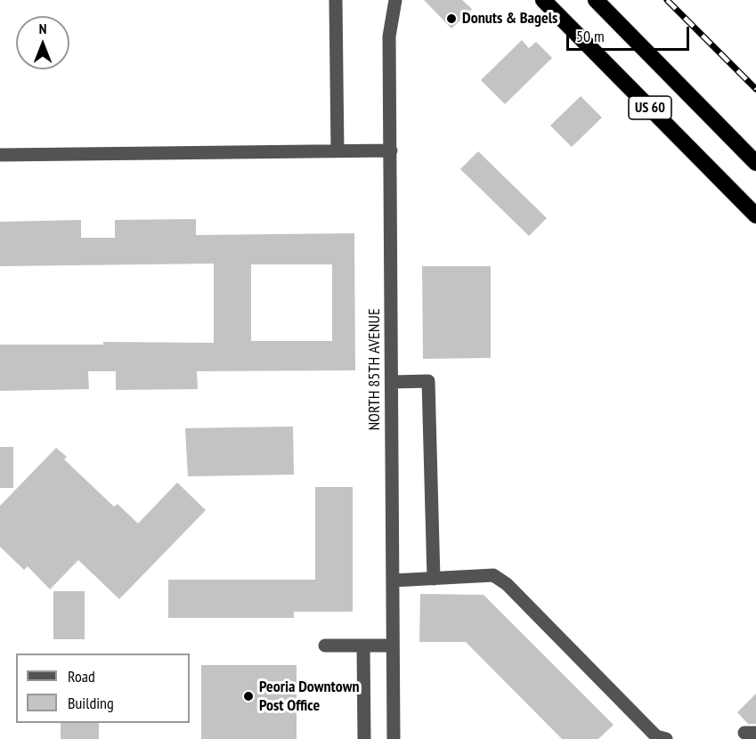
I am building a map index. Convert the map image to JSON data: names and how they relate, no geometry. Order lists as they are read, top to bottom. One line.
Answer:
{"streets":{"highway":["US 60"],"street":["NORTH 85TH AVENUE"]},"places":["Donuts & Bagels","Peoria Downtown Post Office"],"legend":["Road","Building"],"scale_bar":"50 m","north":"top"}
